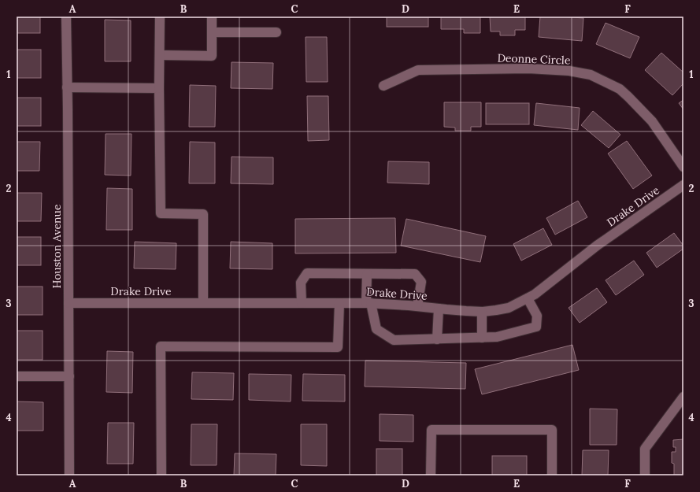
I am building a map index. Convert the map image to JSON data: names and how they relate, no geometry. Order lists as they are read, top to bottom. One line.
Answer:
{"streets":{"street":["Deonne Circle","Drake Drive","Houston Avenue"]},"crossings":[["Drake Drive","Houston Avenue"]],"grid":{"columns":["A","B","C","D","E","F"],"rows":["1","2","3","4"]}}
